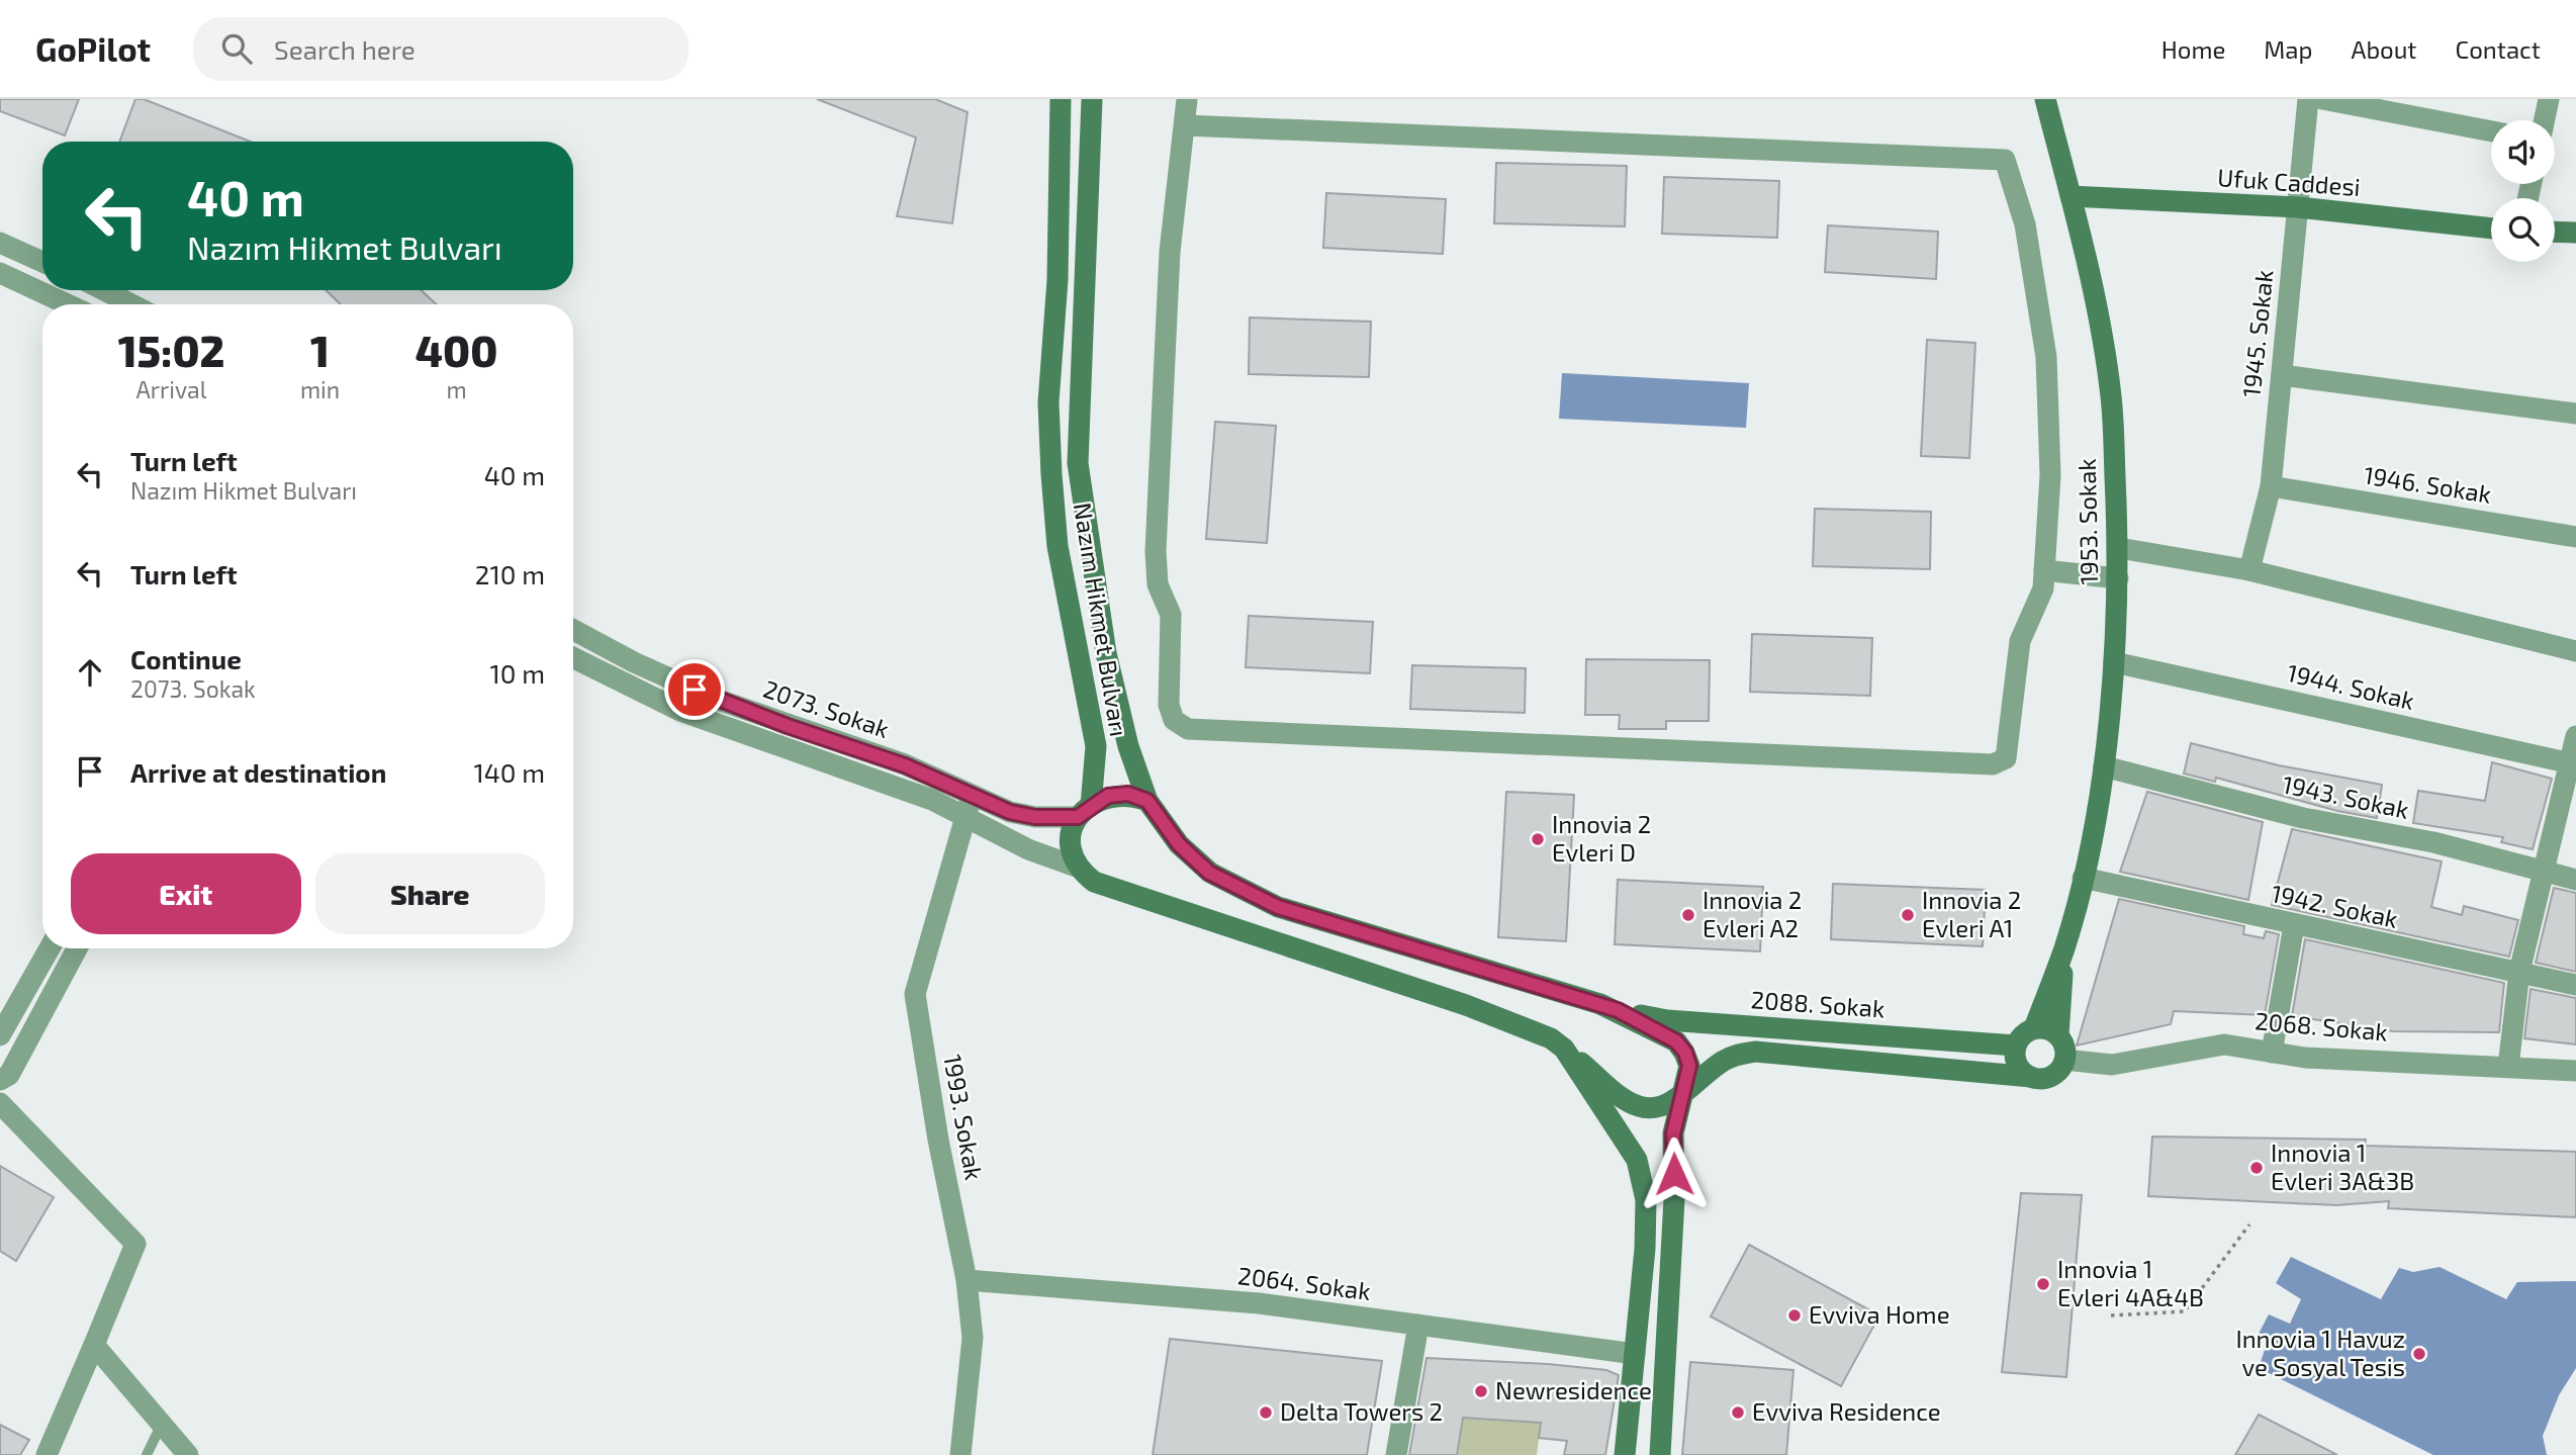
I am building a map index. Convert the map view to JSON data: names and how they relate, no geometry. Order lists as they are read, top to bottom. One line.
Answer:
{"streets":{"main road":["Ufuk Caddesi","1953. Sokak","Nazım Hikmet Bulvarı","2088. Sokak"],"street":["1945. Sokak","1946. Sokak","1944. Sokak","2073. Sokak","1943. Sokak","1942. Sokak","2068. Sokak","1993. Sokak","2064. Sokak"]},"crossings":[["Ufuk Caddesi","1945. Sokak"],["Ufuk Caddesi","1953. Sokak"],["1945. Sokak","1946. Sokak"],["1953. Sokak","1944. Sokak"],["1953. Sokak","1943. Sokak"],["1953. Sokak","1942. Sokak"],["Nazım Hikmet Bulvarı","2073. Sokak"],["Nazım Hikmet Bulvarı","2088. Sokak"],["2073. Sokak","1993. Sokak"],["2088. Sokak","2068. Sokak"],["1993. Sokak","2064. Sokak"]],"places":["Innovia 2 Evleri D","Innovia 2 Evleri A2","Innovia 2 Evleri A1","Innovia 1 Evleri 3A&3B","Innovia 1 Evleri 4A&4B","Evviva Home","Innovia 1 Havuz ve Sosyal Tesis","Newresidence","Delta Towers 2","Evviva Residence"],"page":{"header":"GoPilot","search":"Search here","nav":["Home","Map","About","Contact"],"turn":["40 m","Nazım Hikmet Bulvarı"],"eta":["15:02","Arrival","1","min","400","m"],"list":[{"name":"Turn left","note":"Nazım Hikmet Bulvarı","value":"40 m"},{"name":"Turn left","value":"210 m"},{"name":"Continue","note":"2073. Sokak","value":"10 m"},{"name":"Arrive at destination","value":"140 m"}],"buttons":["Exit","Share"]}}
